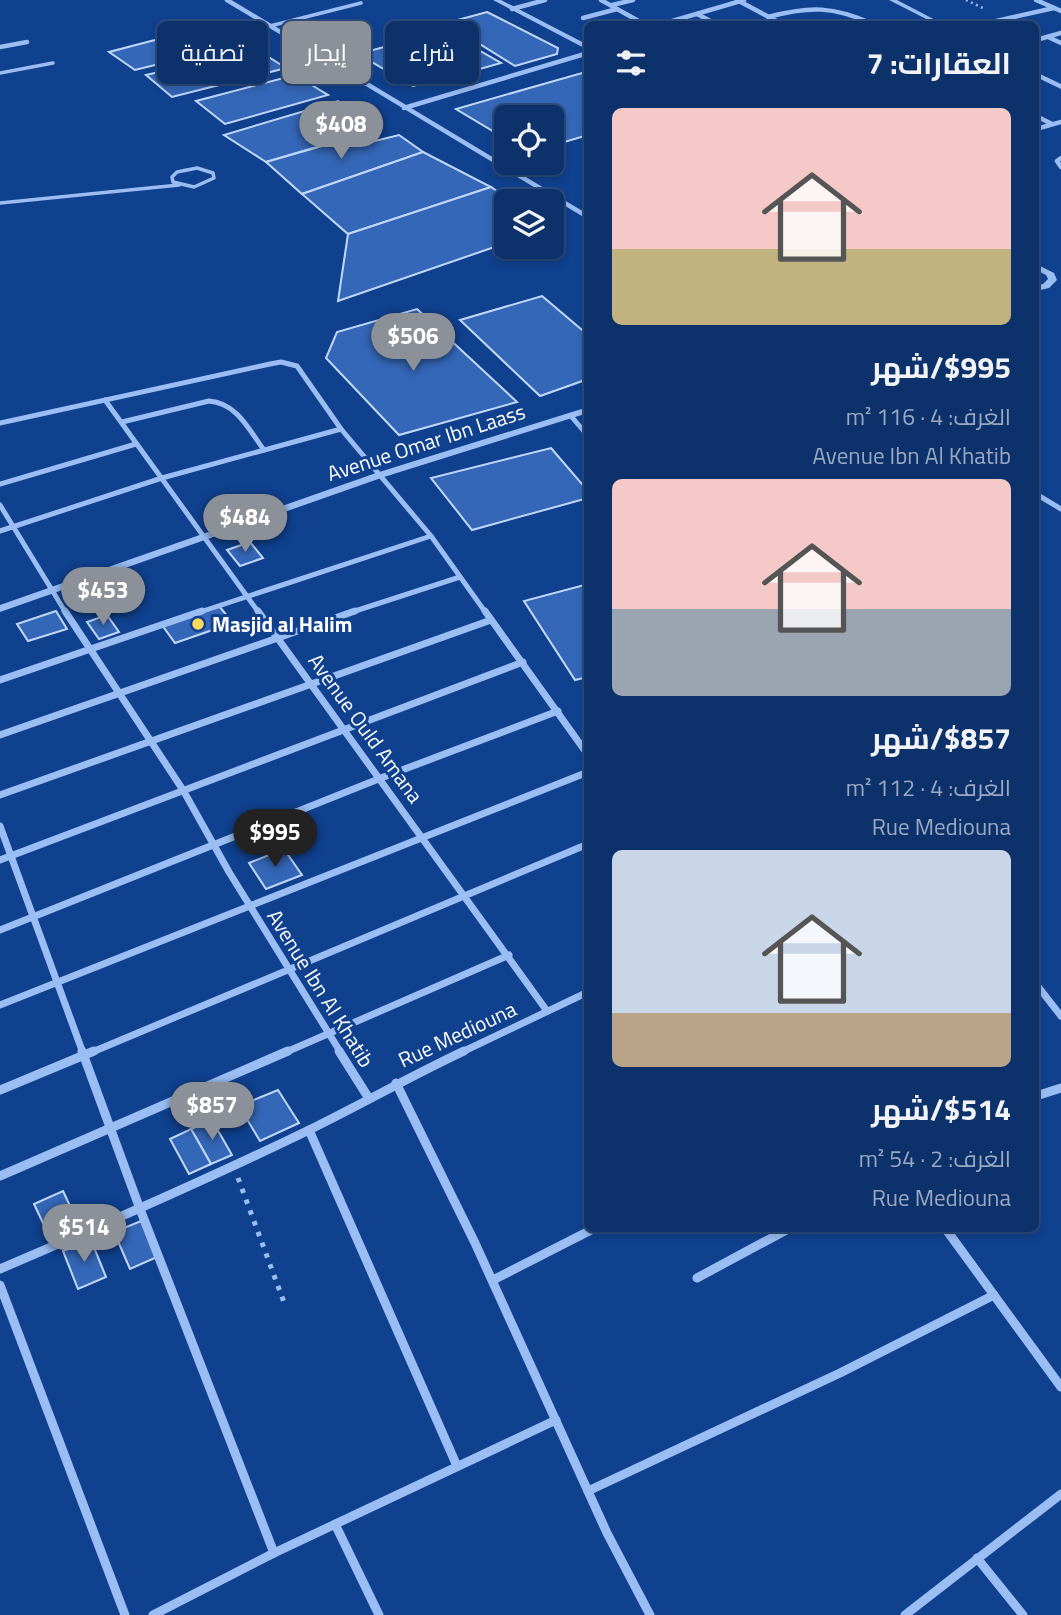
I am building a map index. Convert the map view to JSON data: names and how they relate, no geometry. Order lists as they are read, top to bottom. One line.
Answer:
{"streets":{"street":["Avenue Omar Ibn Laass","Avenue Ould Amana","Avenue Ibn Al Khatib","Rue Mediouna"]},"crossings":[["Avenue Omar Ibn Laass","Avenue Ould Amana"],["Avenue Omar Ibn Laass","Avenue Ibn Al Khatib"],["Avenue Ould Amana","Rue Mediouna"],["Avenue Ibn Al Khatib","Rue Mediouna"]],"places":["Masjid al Halim"],"page":{"chip":["شراء","إيجار","تصفية"],"heading":"العقارات: 7","price":["$408","$506","$484","$453","$995","$857","$514"],"list":[{"name":"$995/شهر","note":"الغرف: 4 · 116 m² · Avenue Ibn Al Khatib"},{"name":"$857/شهر","note":"الغرف: 4 · 112 m² · Rue Mediouna"},{"name":"$514/شهر","note":"الغرف: 2 · 54 m² · Rue Mediouna"}]}}
